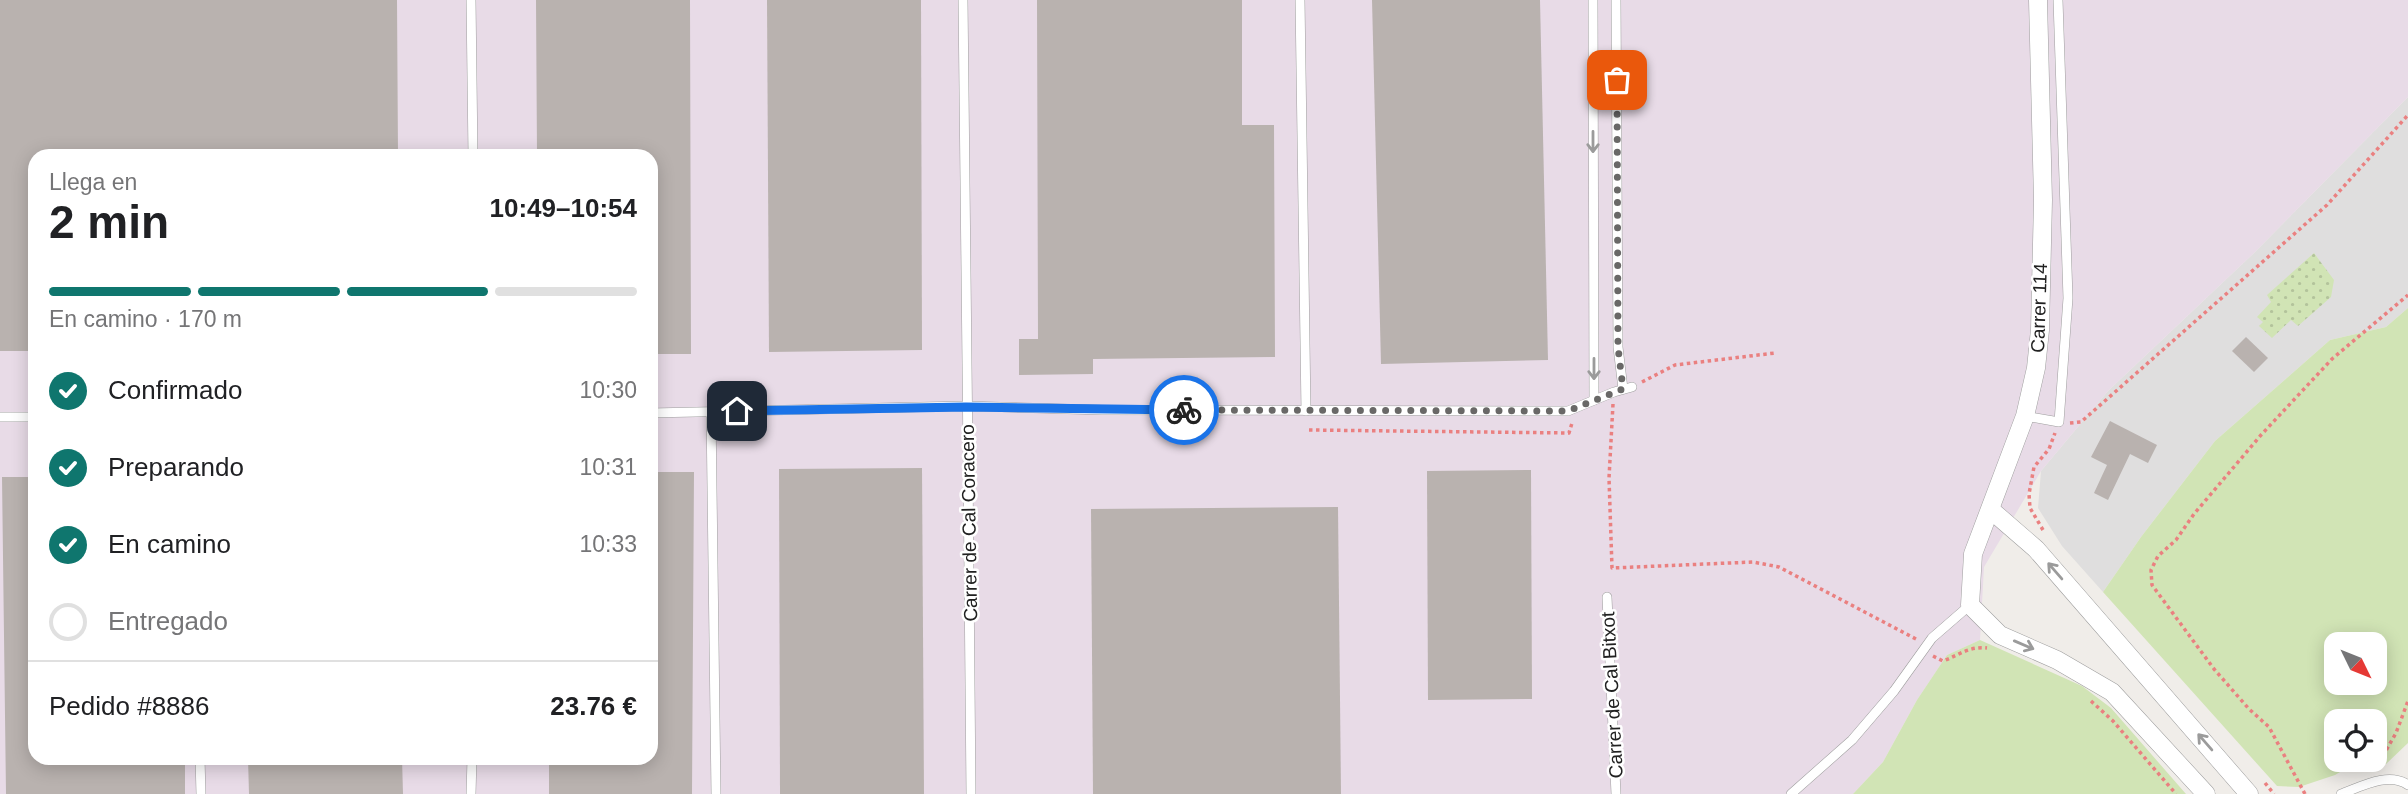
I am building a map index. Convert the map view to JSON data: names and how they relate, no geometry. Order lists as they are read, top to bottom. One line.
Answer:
{"streets":{"street":["Carrer 114"],"lane":["Carrer de Cal Coracero","Carrer de Cal Bitxot"]},"north":"bottom right","page":{"heading":["2 min","Llega en","10:49–10:54"],"panel":["Pedido #8886","23.76 €"],"bar":"En camino · 170 m","list":[["Confirmado","10:30"],["Preparando","10:31"],["En camino","10:33"],"Entregado"]}}
